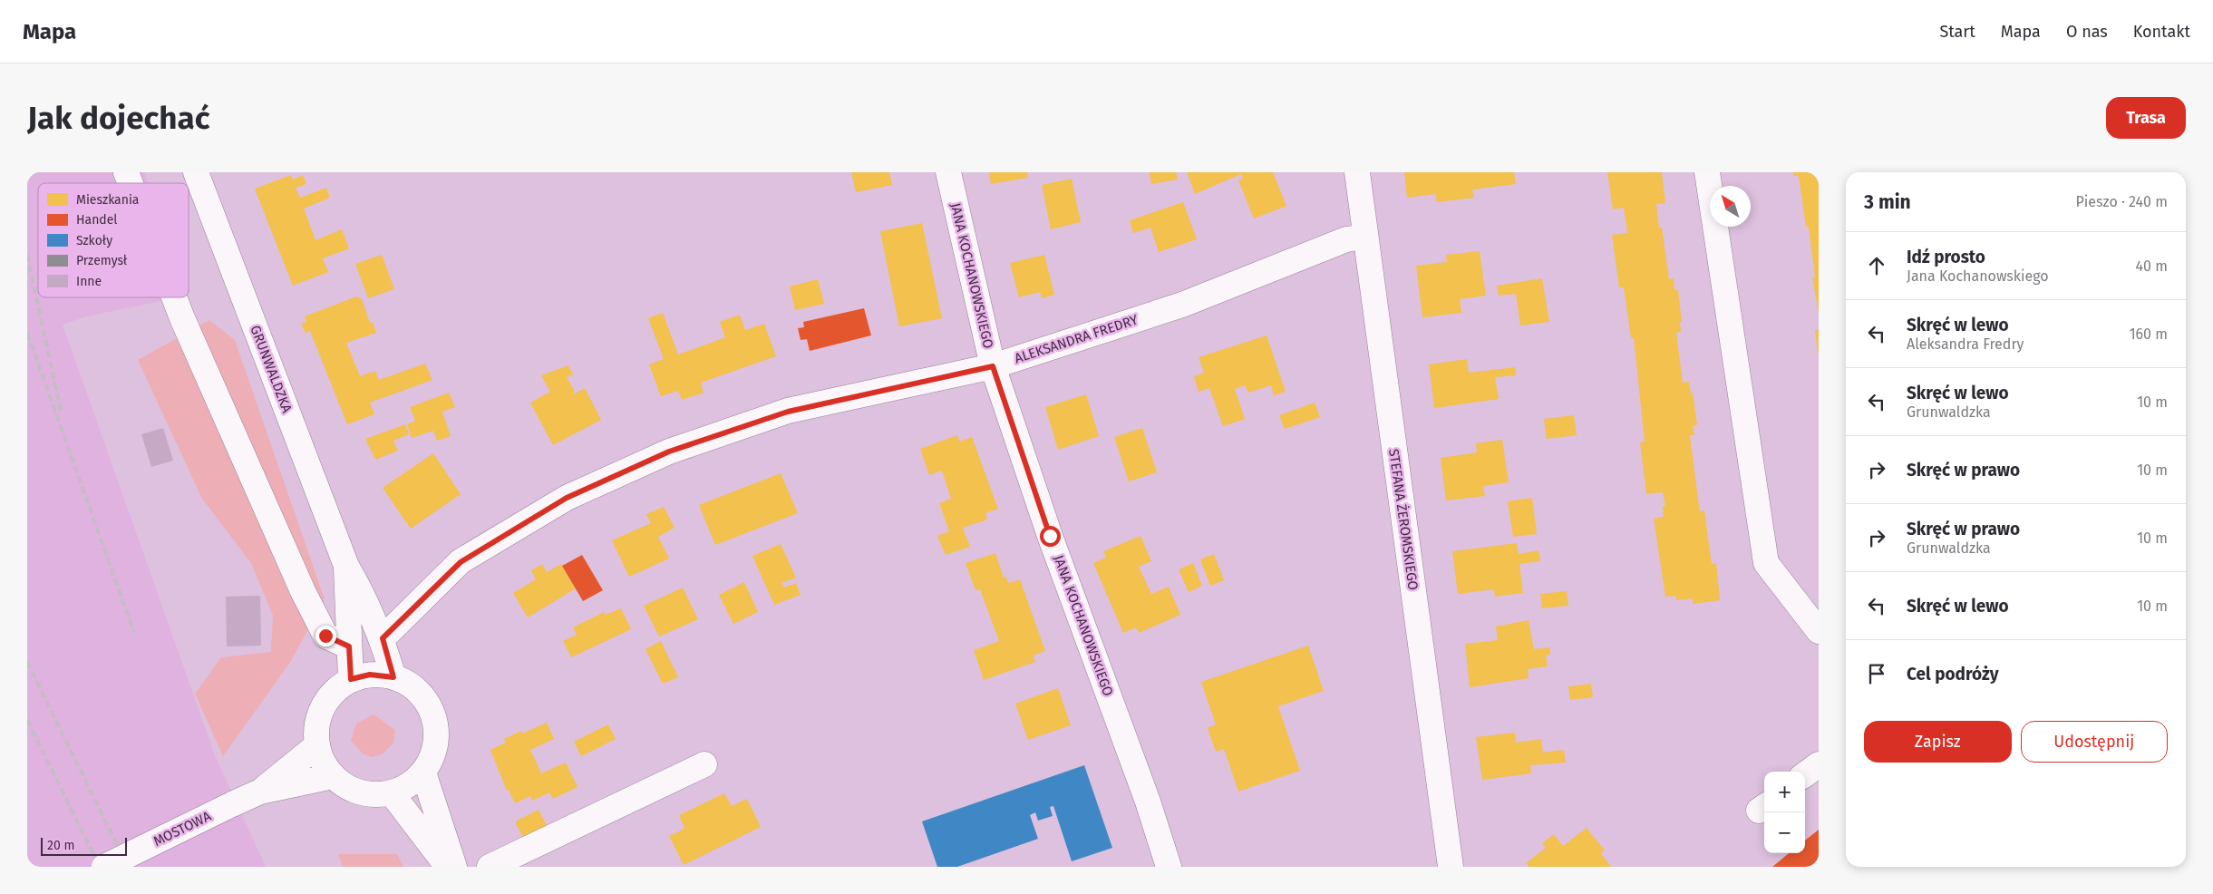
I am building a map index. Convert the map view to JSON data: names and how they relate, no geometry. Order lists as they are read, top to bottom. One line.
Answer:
{"streets":{"street":["JANA KOCHANOWSKIEGO","ALEKSANDRA FREDRY","GRUNWALDZKA","STEFANA ŻEROMSKIEGO","MOSTOWA"]},"crossings":[["JANA KOCHANOWSKIEGO","ALEKSANDRA FREDRY"],["ALEKSANDRA FREDRY","GRUNWALDZKA"],["ALEKSANDRA FREDRY","STEFANA ŻEROMSKIEGO"],["GRUNWALDZKA","MOSTOWA"]],"legend":["Mieszkania","Handel","Szkoły","Przemysł","Inne"],"scale_bar":"20 m","north":"top left","page":{"header":"Mapa","nav":["Start","Mapa","O nas","Kontakt"],"buttons":["Trasa",["Zapisz","Udostępnij"]],"title":"Jak dojechać","heading":["3 min","Pieszo · 240 m"],"list":[["Idź prosto","Jana Kochanowskiego","40 m"],["Skręć w lewo","Aleksandra Fredry","160 m"],["Skręć w lewo","Grunwaldzka","10 m"],["Skręć w prawo","10 m"],["Skręć w prawo","Grunwaldzka","10 m"],["Skręć w lewo","10 m"],"Cel podróży"],"map_buttons":["+","−"],"scale":"20 m"}}
